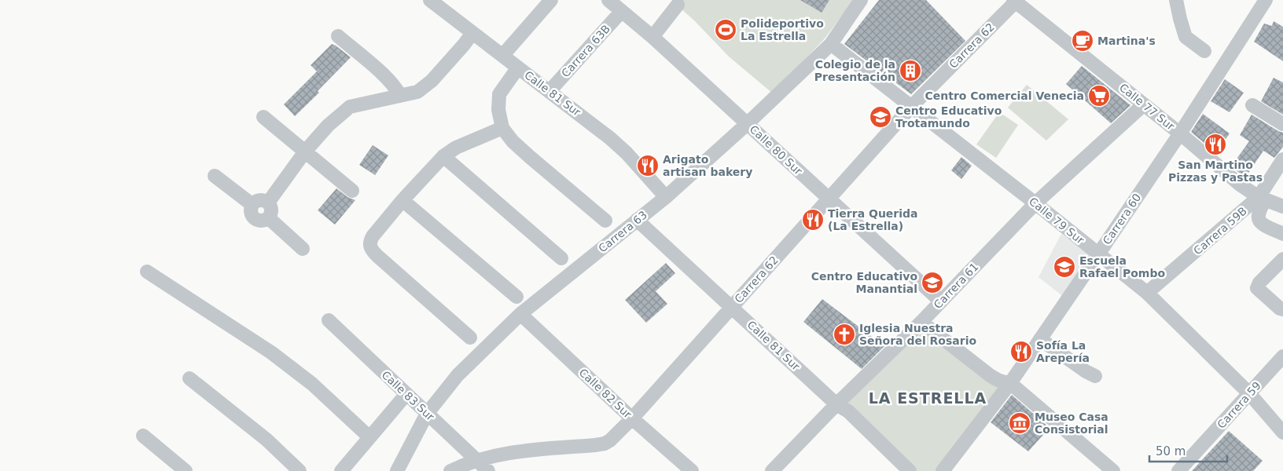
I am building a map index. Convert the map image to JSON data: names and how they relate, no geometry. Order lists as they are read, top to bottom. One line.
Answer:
{"streets":{"street":["Carrera 62","Carrera 63B","Calle 81 Sur","Calle 77 Sur","Calle 80 Sur","Carrera 60","Calle 79 Sur","Carrera 59B","Carrera 63","Carrera 61","Calle 82 Sur","Calle 83 Sur","Carrera 59"]},"crossings":[["Carrera 62","Calle 81 Sur"],["Carrera 62","Calle 77 Sur"],["Carrera 62","Calle 80 Sur"],["Carrera 62","Calle 79 Sur"],["Carrera 62","Calle 82 Sur"],["Carrera 62","Calle 83 Sur"],["Carrera 63B","Calle 81 Sur"],["Carrera 63B","Calle 80 Sur"],["Calle 81 Sur","Carrera 63"],["Calle 81 Sur","Carrera 61"],["Calle 77 Sur","Carrera 60"],["Calle 77 Sur","Carrera 59B"],["Calle 77 Sur","Carrera 61"],["Calle 80 Sur","Carrera 63"],["Calle 80 Sur","Carrera 61"],["Carrera 60","Calle 79 Sur"],["Calle 79 Sur","Carrera 59B"],["Calle 79 Sur","Carrera 63"],["Calle 79 Sur","Carrera 61"],["Calle 79 Sur","Carrera 59"],["Carrera 63","Calle 82 Sur"],["Carrera 63","Calle 83 Sur"]],"districts":["LA ESTRELLA"],"places":{"sports":["Polideportivo La Estrella"],"cafe":["Martina's"],"building":["Colegio de la Presentación"],"supermarket":["Centro Comercial Venecia"],"school or university":["Centro Educativo Trotamundo","Escuela Rafael Pombo","Centro Educativo Manantial"],"restaurant":["San Martino Pizzas y Pastas","Arigato artisan bakery","Tierra Querida (La Estrella)","Sofía La Arepería"],"church":["Iglesia Nuestra Señora del Rosario"],"museum":["Museo Casa Consistorial"]},"scale_bar":"50 m"}
